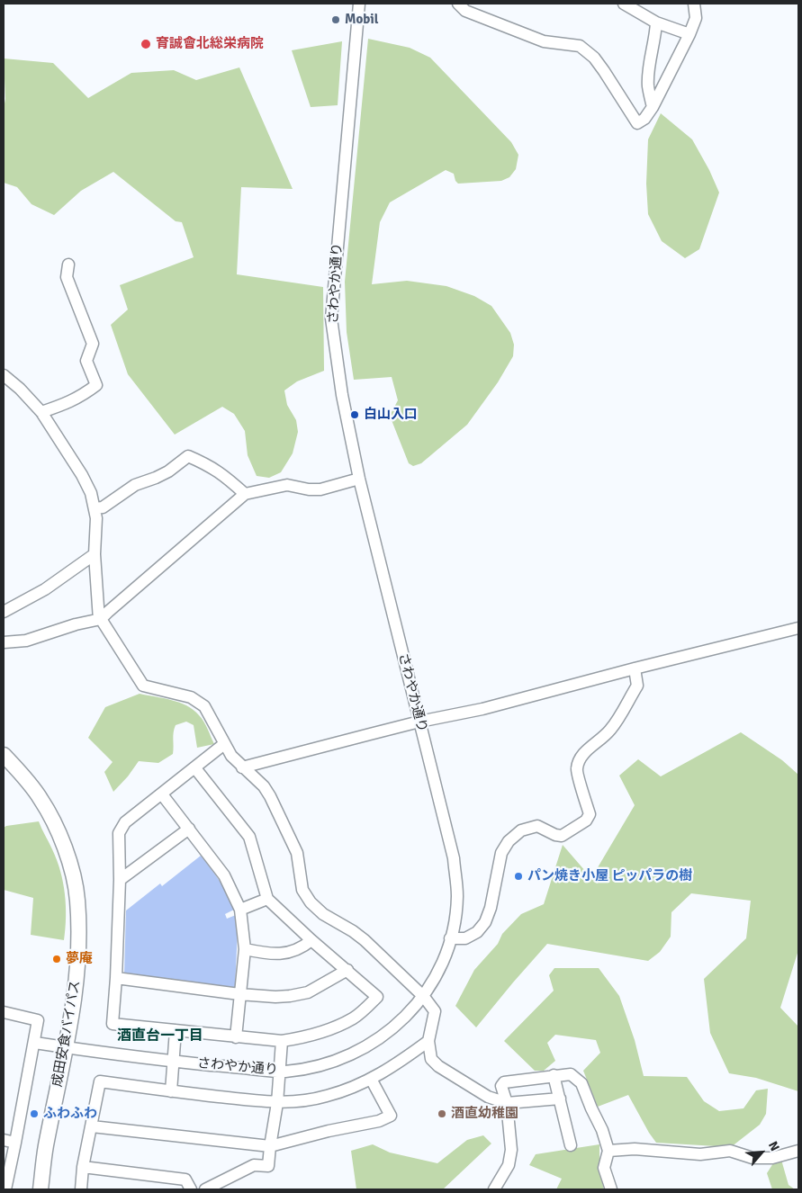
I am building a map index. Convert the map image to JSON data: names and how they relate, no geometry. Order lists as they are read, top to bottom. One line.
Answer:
{"streets":{"main road":["成田安食バイパス"],"street":["さわやか通り"]},"crossings":[["さわやか通り","成田安食バイパス"]],"districts":["酒直台一丁目"],"places":["Mobil","育誠會北総栄病院","白山入口","パン焼き小屋 ピッパラの樹","夢庵","ふわふわ","酒直幼稚園"],"north":"top right"}
